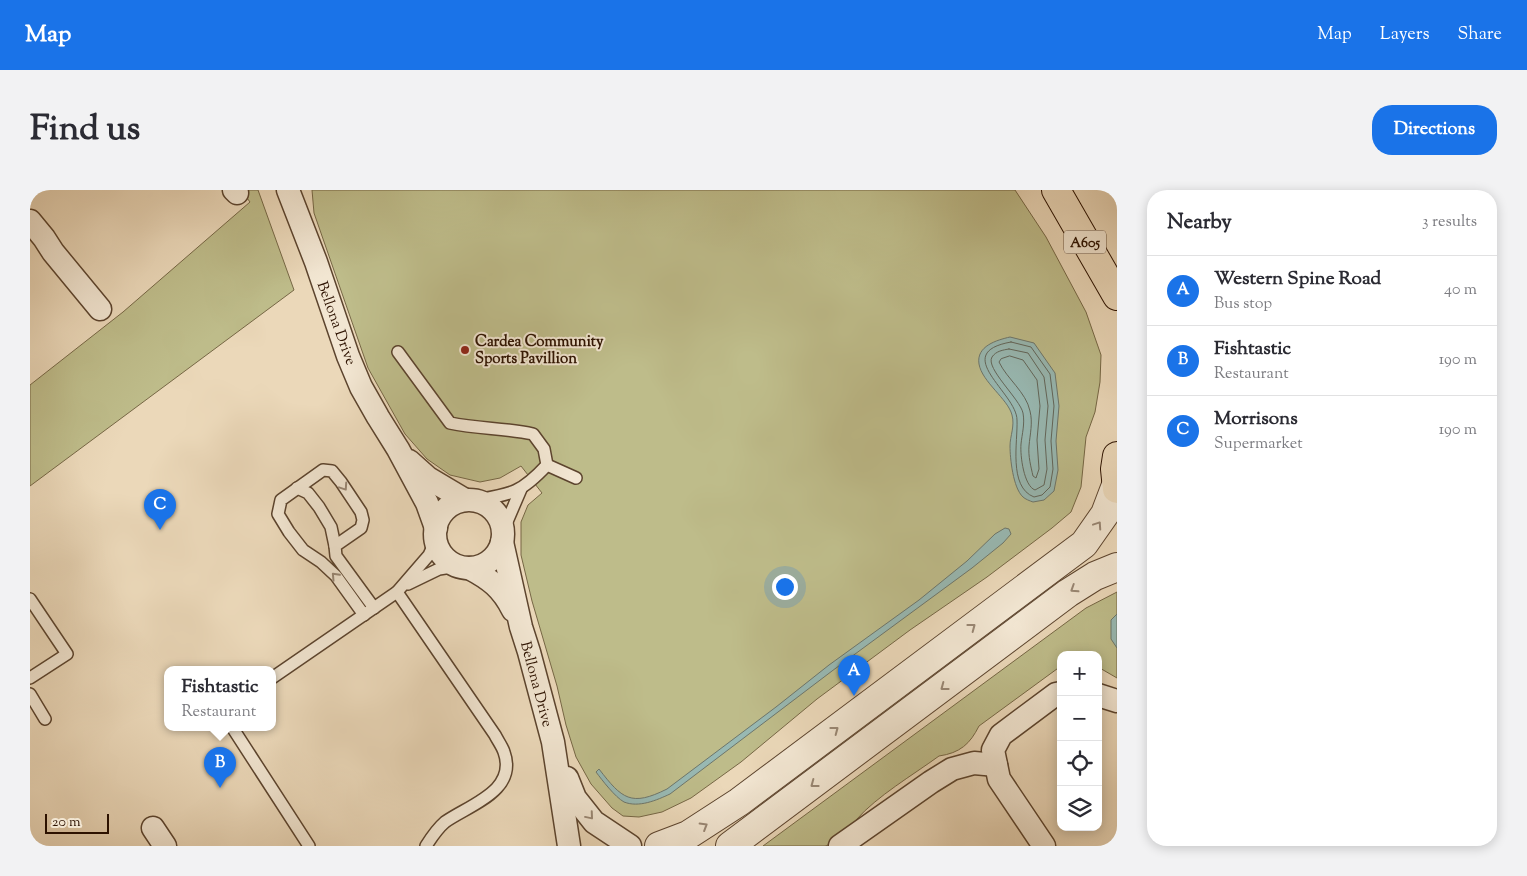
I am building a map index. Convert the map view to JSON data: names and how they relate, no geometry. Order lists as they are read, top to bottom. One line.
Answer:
{"streets":{"main road":["A605"],"street":["Bellona Drive"]},"places":["Cardea Community Sports Pavillion"],"scale_bar":"20 m","page":{"header":"Map","nav":["Map","Layers","Share"],"title":"Find us","buttons":"Directions","heading":["Nearby","3 results"],"list":[{"mark":"A","name":"Western Spine Road","note":"Bus stop","value":"40 m"},{"mark":"B","name":"Fishtastic","note":"Restaurant","value":"190 m"},{"mark":"C","name":"Morrisons","note":"Supermarket","value":"190 m"}],"pins":["C","A","B"],"map_buttons":["+","−"],"popup":["Fishtastic","Restaurant"],"scale":"20 m"}}
